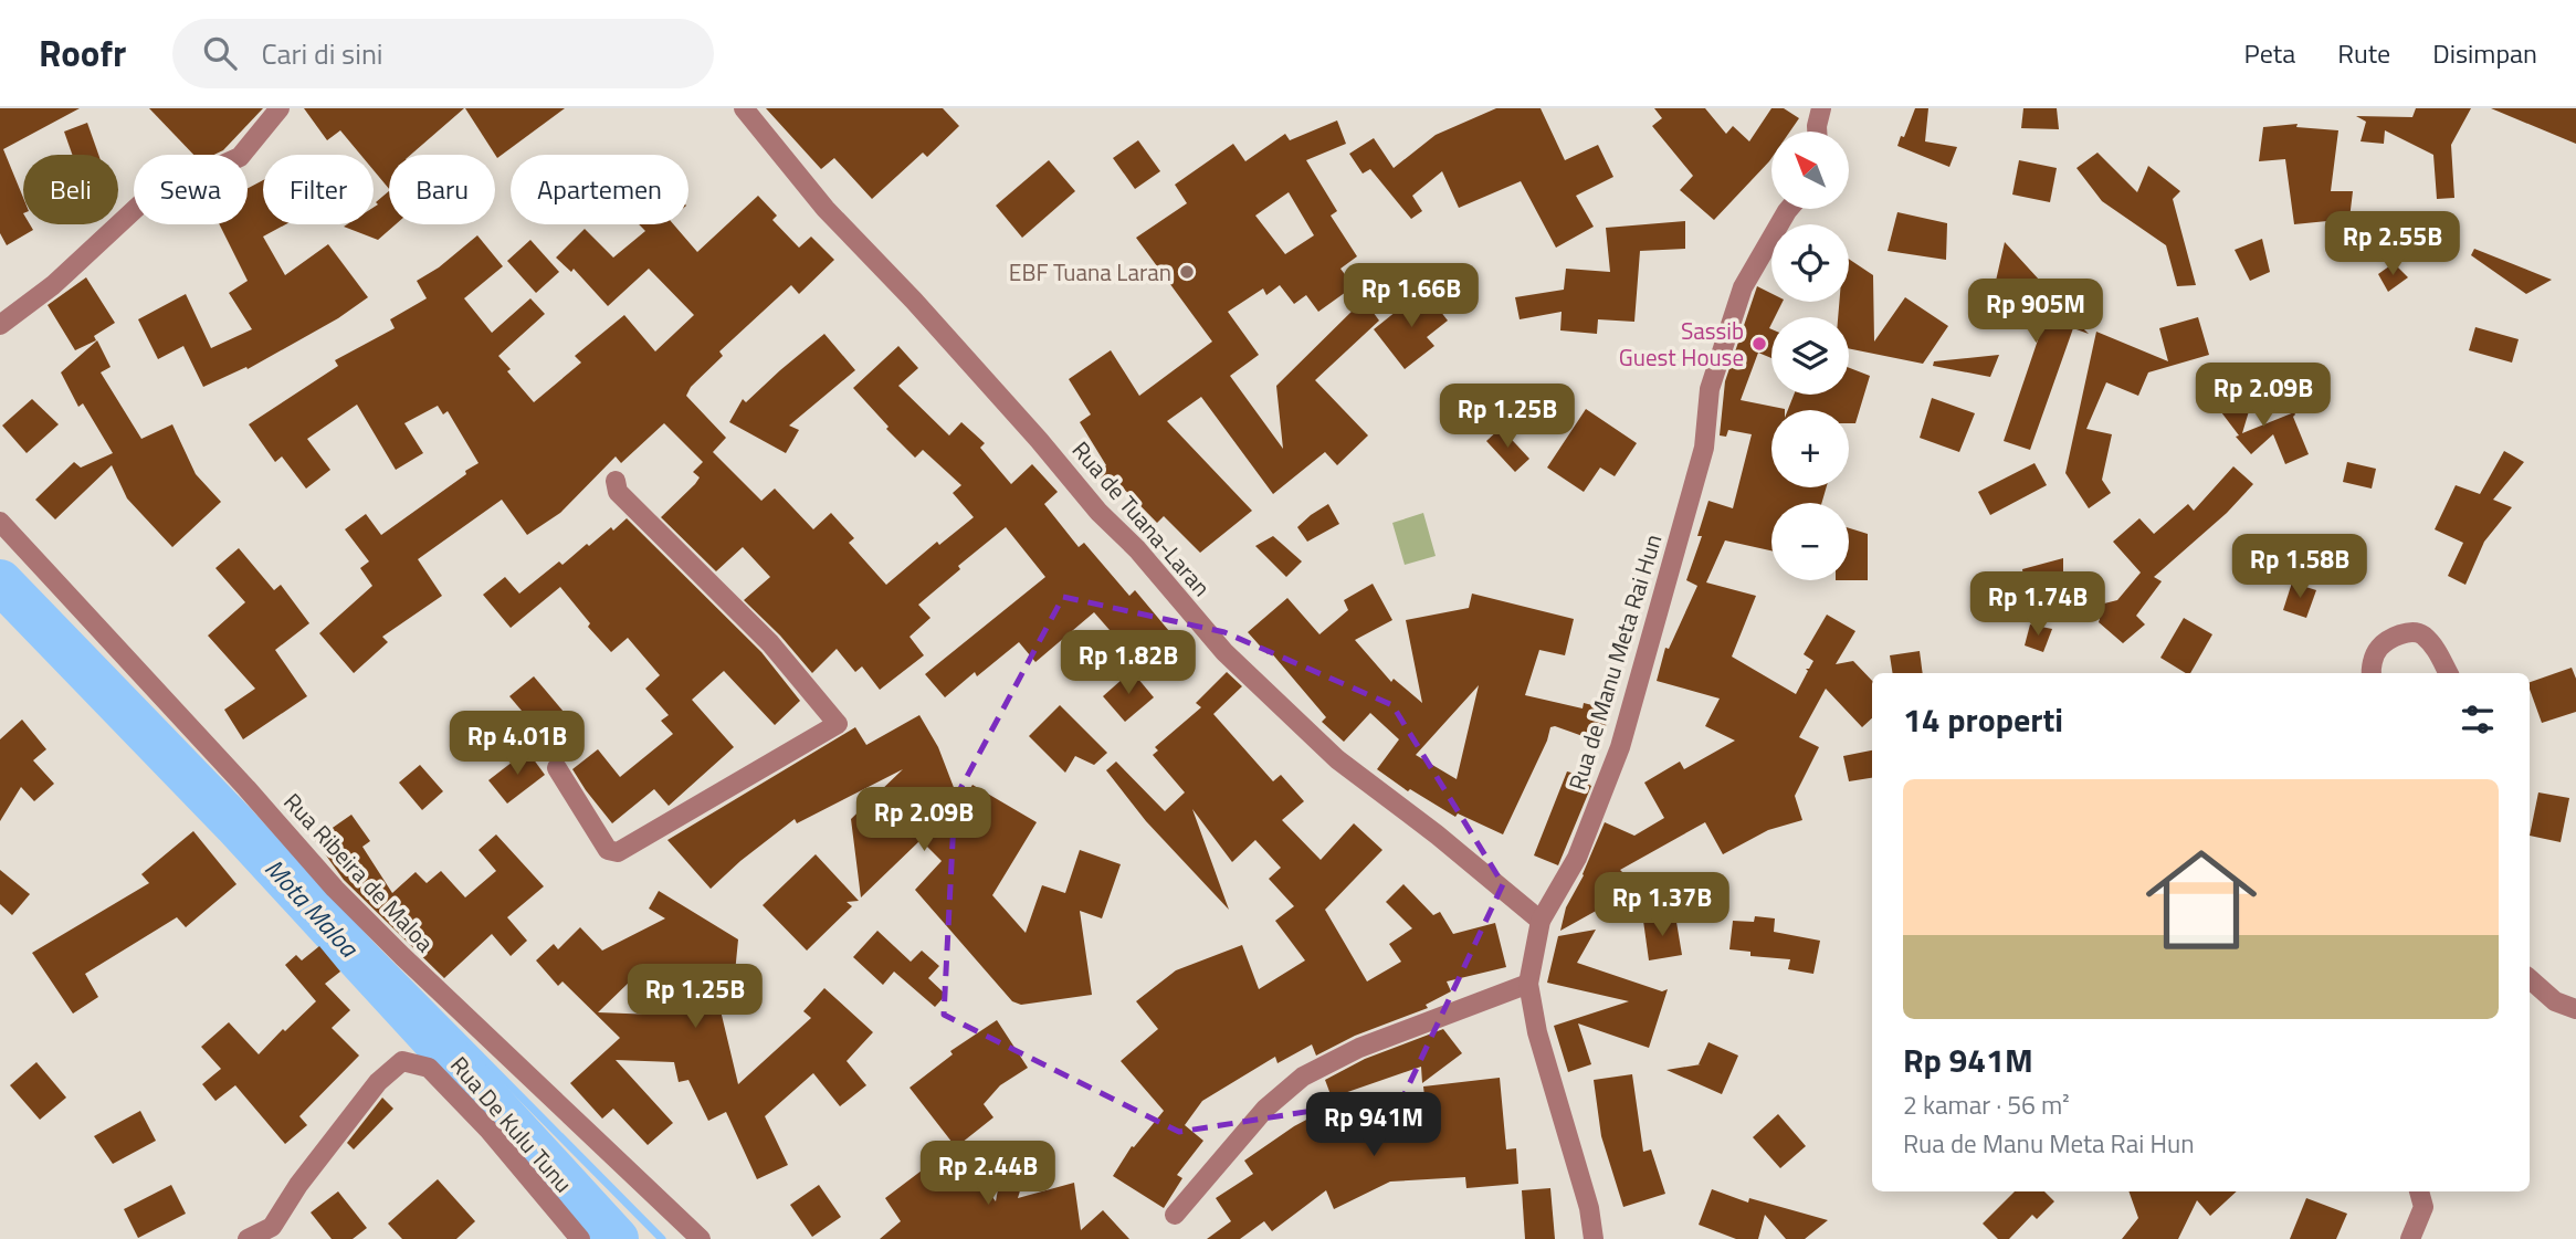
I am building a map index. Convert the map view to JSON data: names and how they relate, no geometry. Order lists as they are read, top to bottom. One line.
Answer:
{"streets":{"street":["Rua de Tuana-Laran","Rua de Manu Meta Rai Hun","Rua Ribeira de Maloa","Rua De Kulu Tunu"]},"crossings":[["Rua de Tuana-Laran","Rua de Manu Meta Rai Hun"]],"water":["Mota Maloa"],"places":["EBF Tuana Laran","Sassib Guest House"],"north":"top left","page":{"header":"Roofr","search":"Cari di sini","nav":["Peta","Rute","Disimpan"],"map_buttons":["+","−"],"chip":["Beli","Sewa","Filter","Baru","Apartemen"],"price":["Rp 2.55B","Rp 1.66B","Rp 905M","Rp 2.09B","Rp 1.25B","Rp 1.58B","Rp 1.74B","Rp 1.82B","Rp 4.01B","Rp 2.09B","Rp 1.37B","Rp 1.25B","Rp 941M","Rp 2.44B"],"heading":"14 properti","list":[{"name":"Rp 941M","note":"2 kamar · 56 m² · Rua de Manu Meta Rai Hun"}]}}
